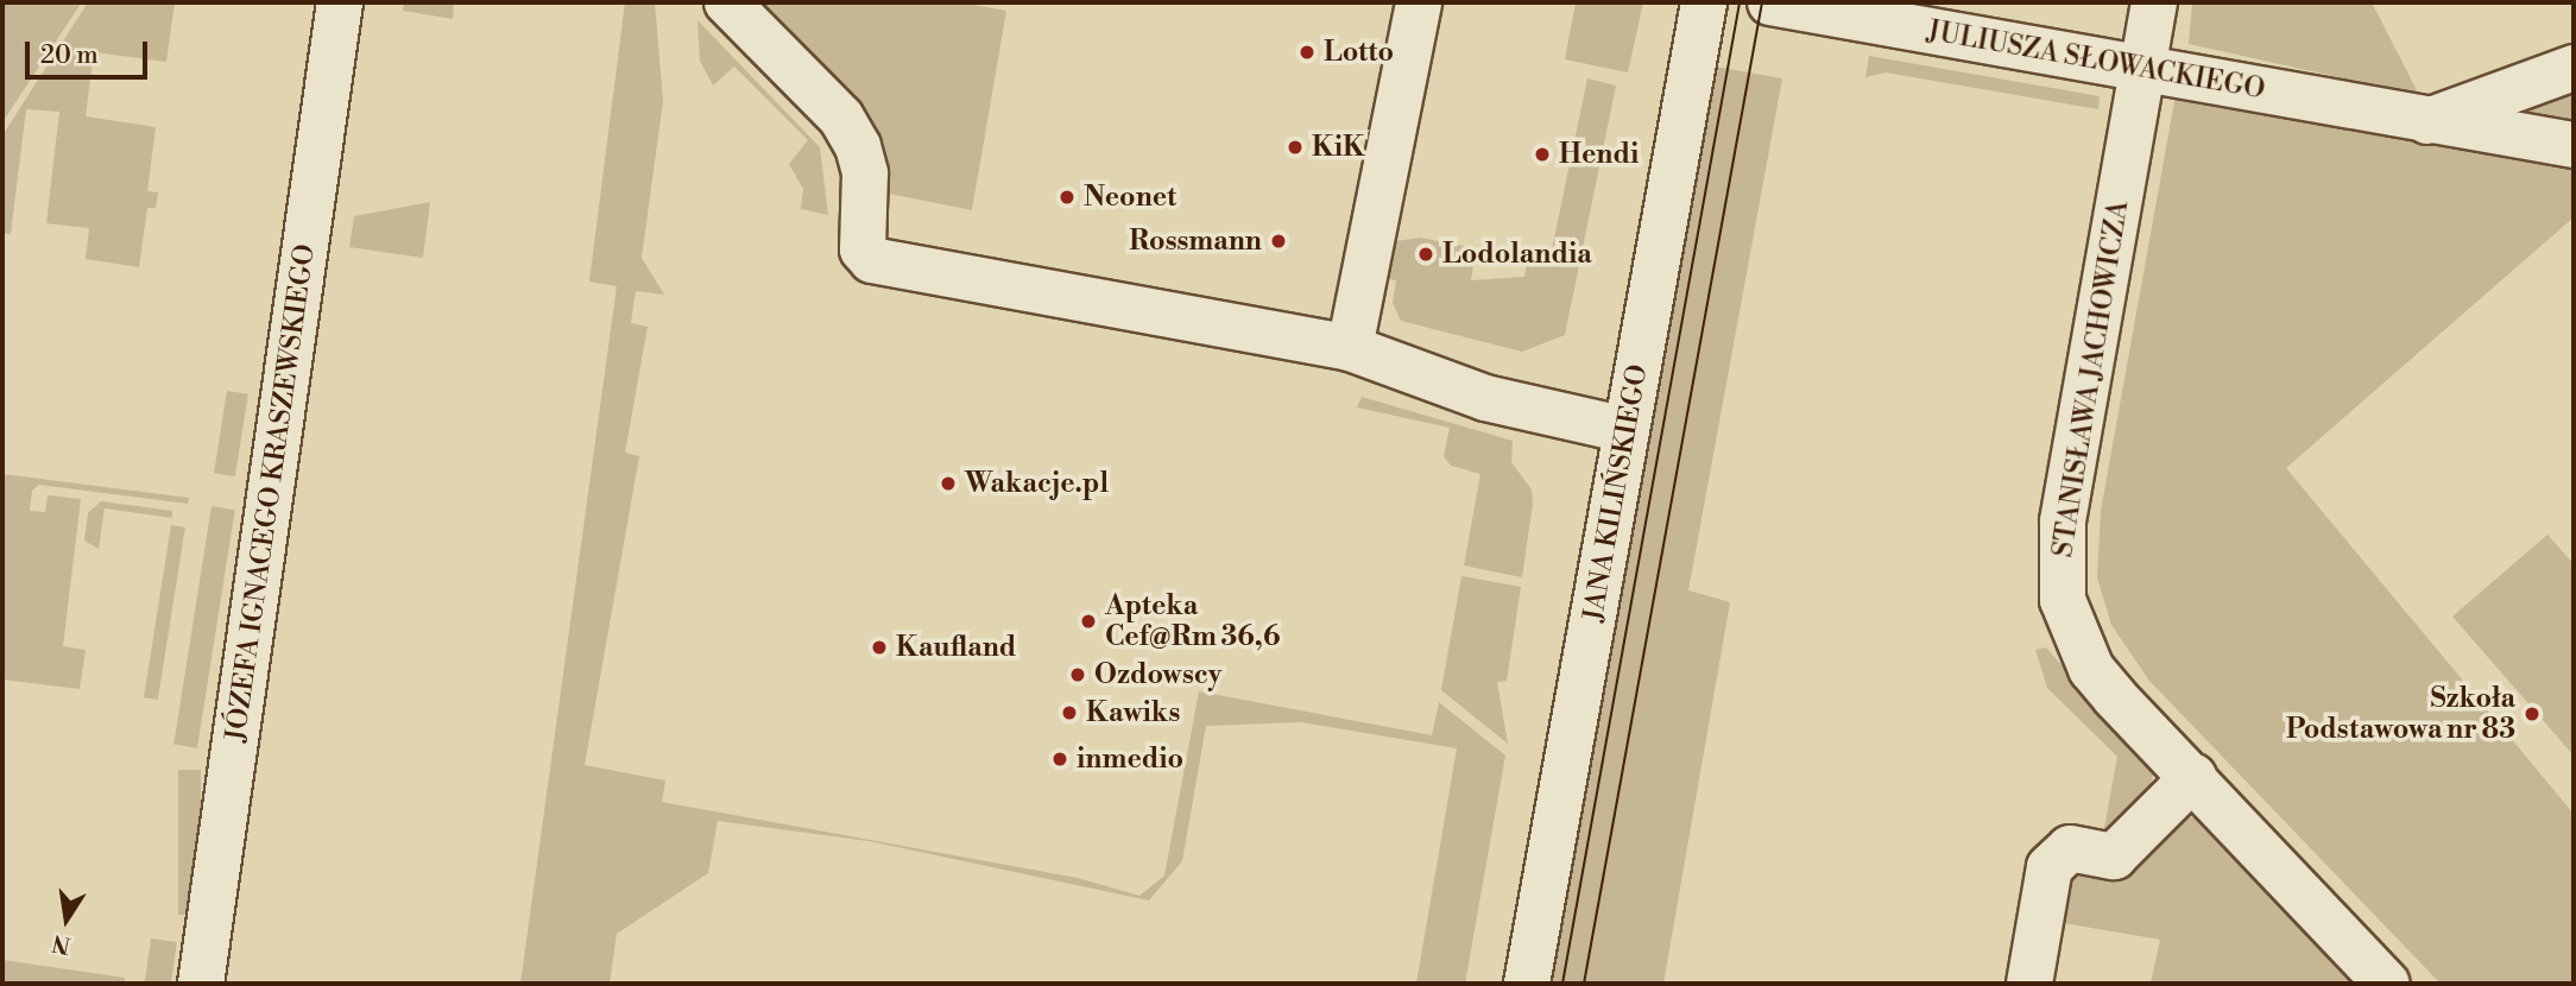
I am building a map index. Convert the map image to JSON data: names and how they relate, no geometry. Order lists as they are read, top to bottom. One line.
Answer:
{"streets":{"street":["JULIUSZA SŁOWACKIEGO","STANISŁAWA JACHOWICZA","JÓZEFA IGNACEGO KRASZEWSKIEGO","JANA KILIŃSKIEGO"]},"crossings":[["JULIUSZA SŁOWACKIEGO","STANISŁAWA JACHOWICZA"]],"places":["Lotto","KiK","Hendi","Neonet","Rossmann","Lodolandia","Wakacje.pl","Apteka Cef@Rm 36,6","Kaufland","Ozdowscy","Kawiks","Szkoła Podstawowa nr 83","inmedio"],"scale_bar":"20 m","north":"bottom"}
